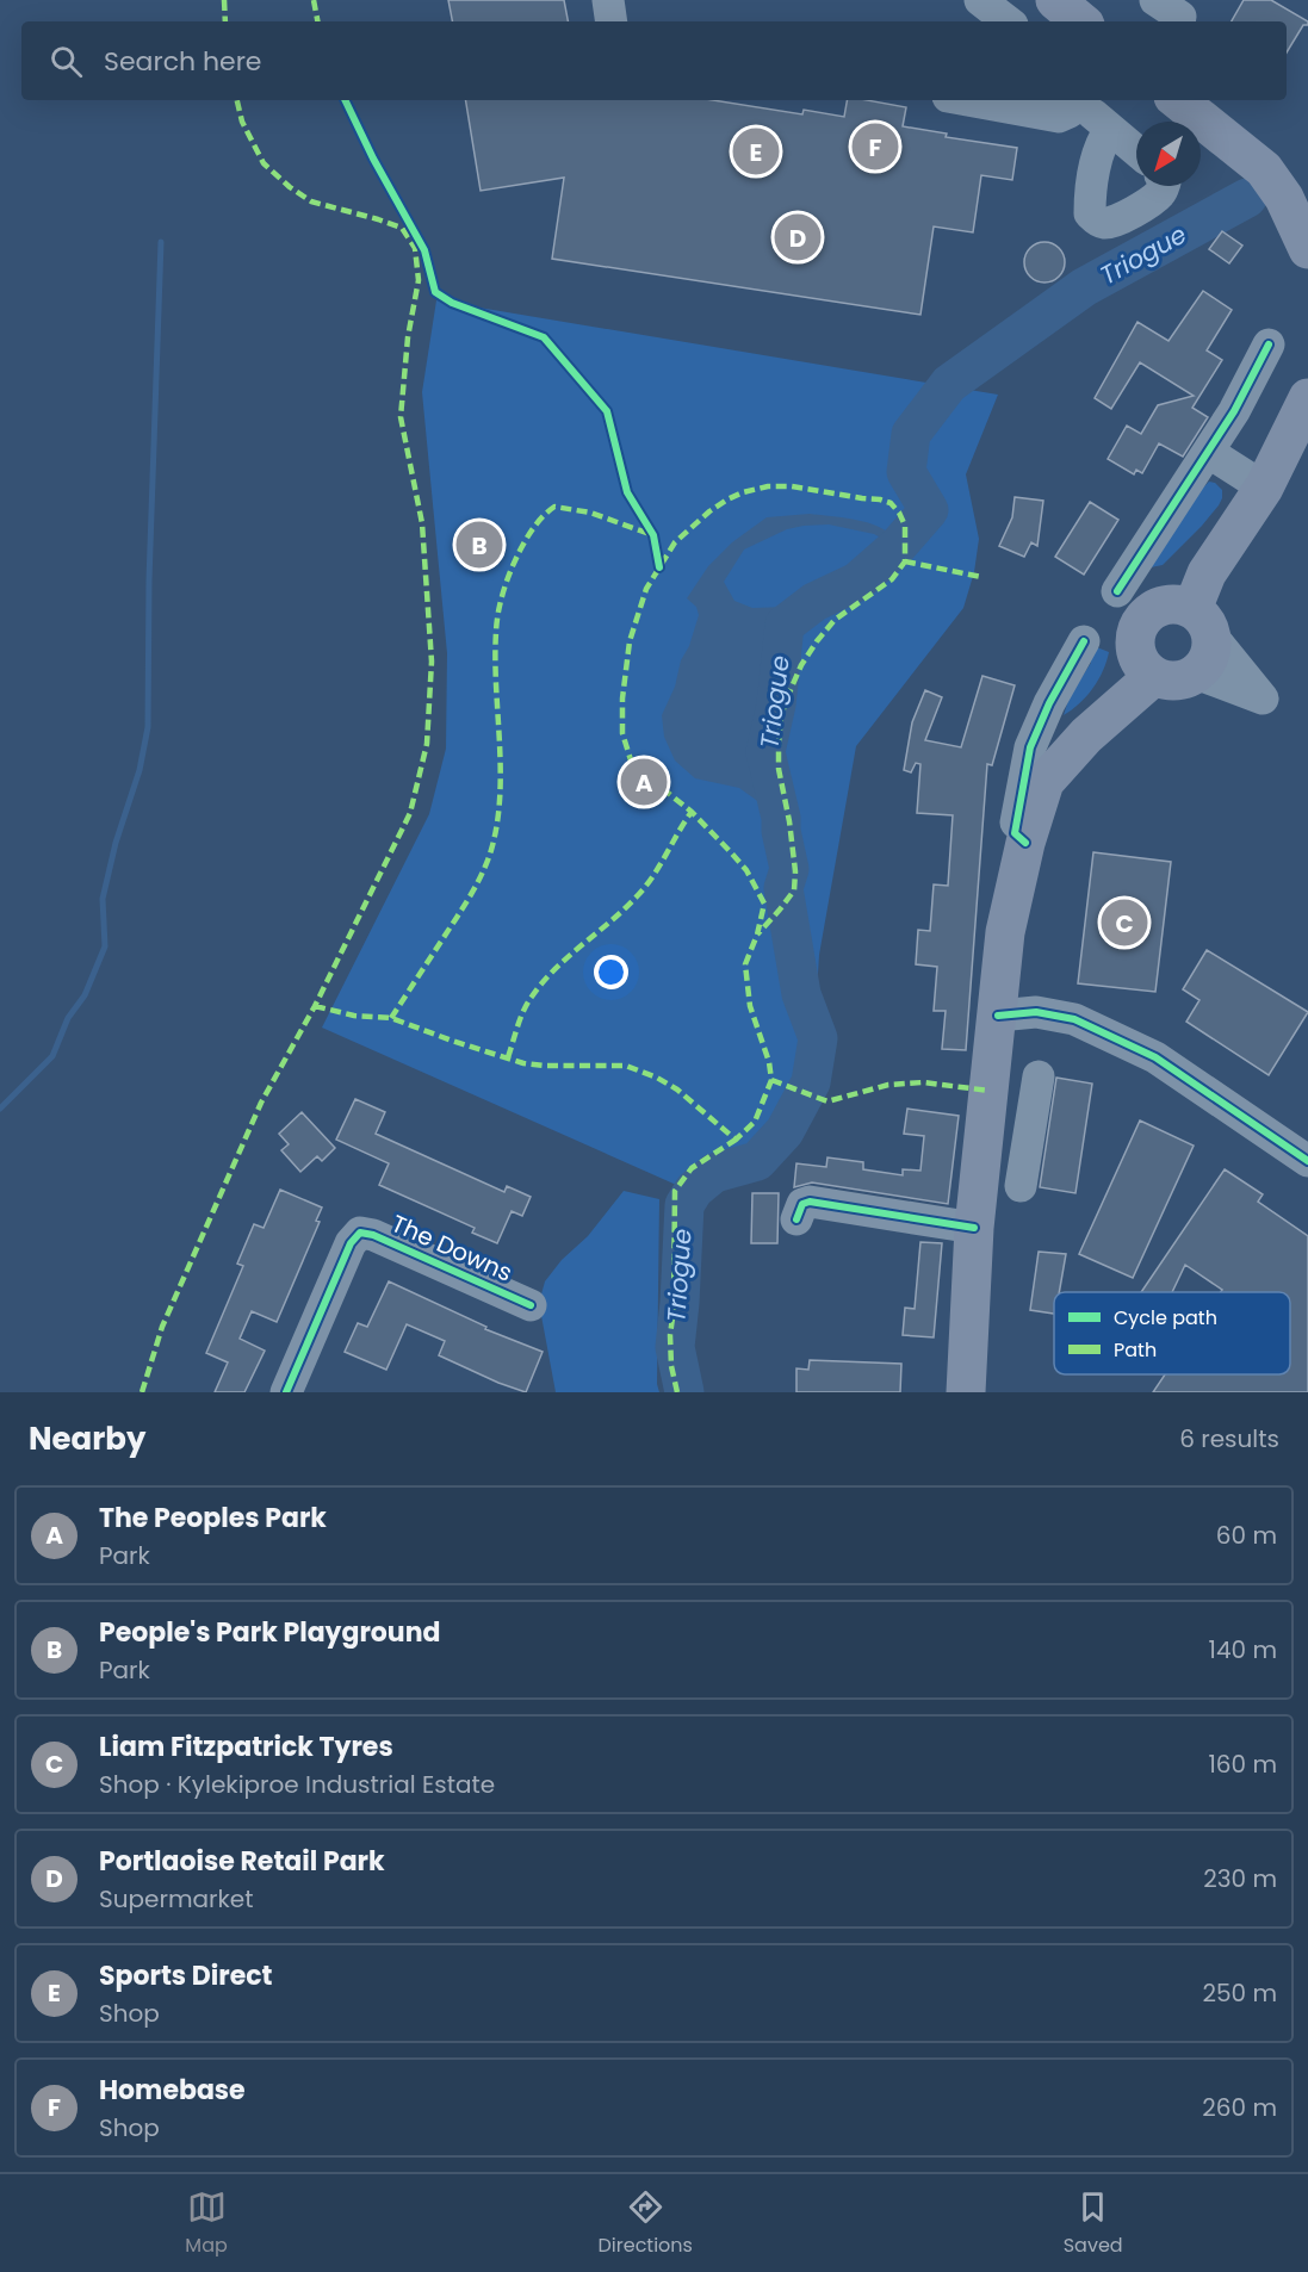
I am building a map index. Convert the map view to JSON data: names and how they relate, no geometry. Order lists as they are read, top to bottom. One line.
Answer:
{"streets":{"street":["The Downs"]},"water":["Triogue"],"legend":["Cycle path","Path"],"north":"bottom left","page":{"search":"Search here","pins":["F","E","D","B","A","C"],"heading":["Nearby","6 results"],"list":[{"mark":"A","name":"The Peoples Park","note":"Park","value":"60 m"},{"mark":"B","name":"People's Park Playground","note":"Park","value":"140 m"},{"mark":"C","name":"Liam Fitzpatrick Tyres","note":"Shop · Kylekiproe Industrial Estate","value":"160 m"},{"mark":"D","name":"Portlaoise Retail Park","note":"Supermarket","value":"230 m"},{"mark":"E","name":"Sports Direct","note":"Shop","value":"250 m"},{"mark":"F","name":"Homebase","note":"Shop","value":"260 m"}],"nav":["Map","Directions","Saved"]}}
